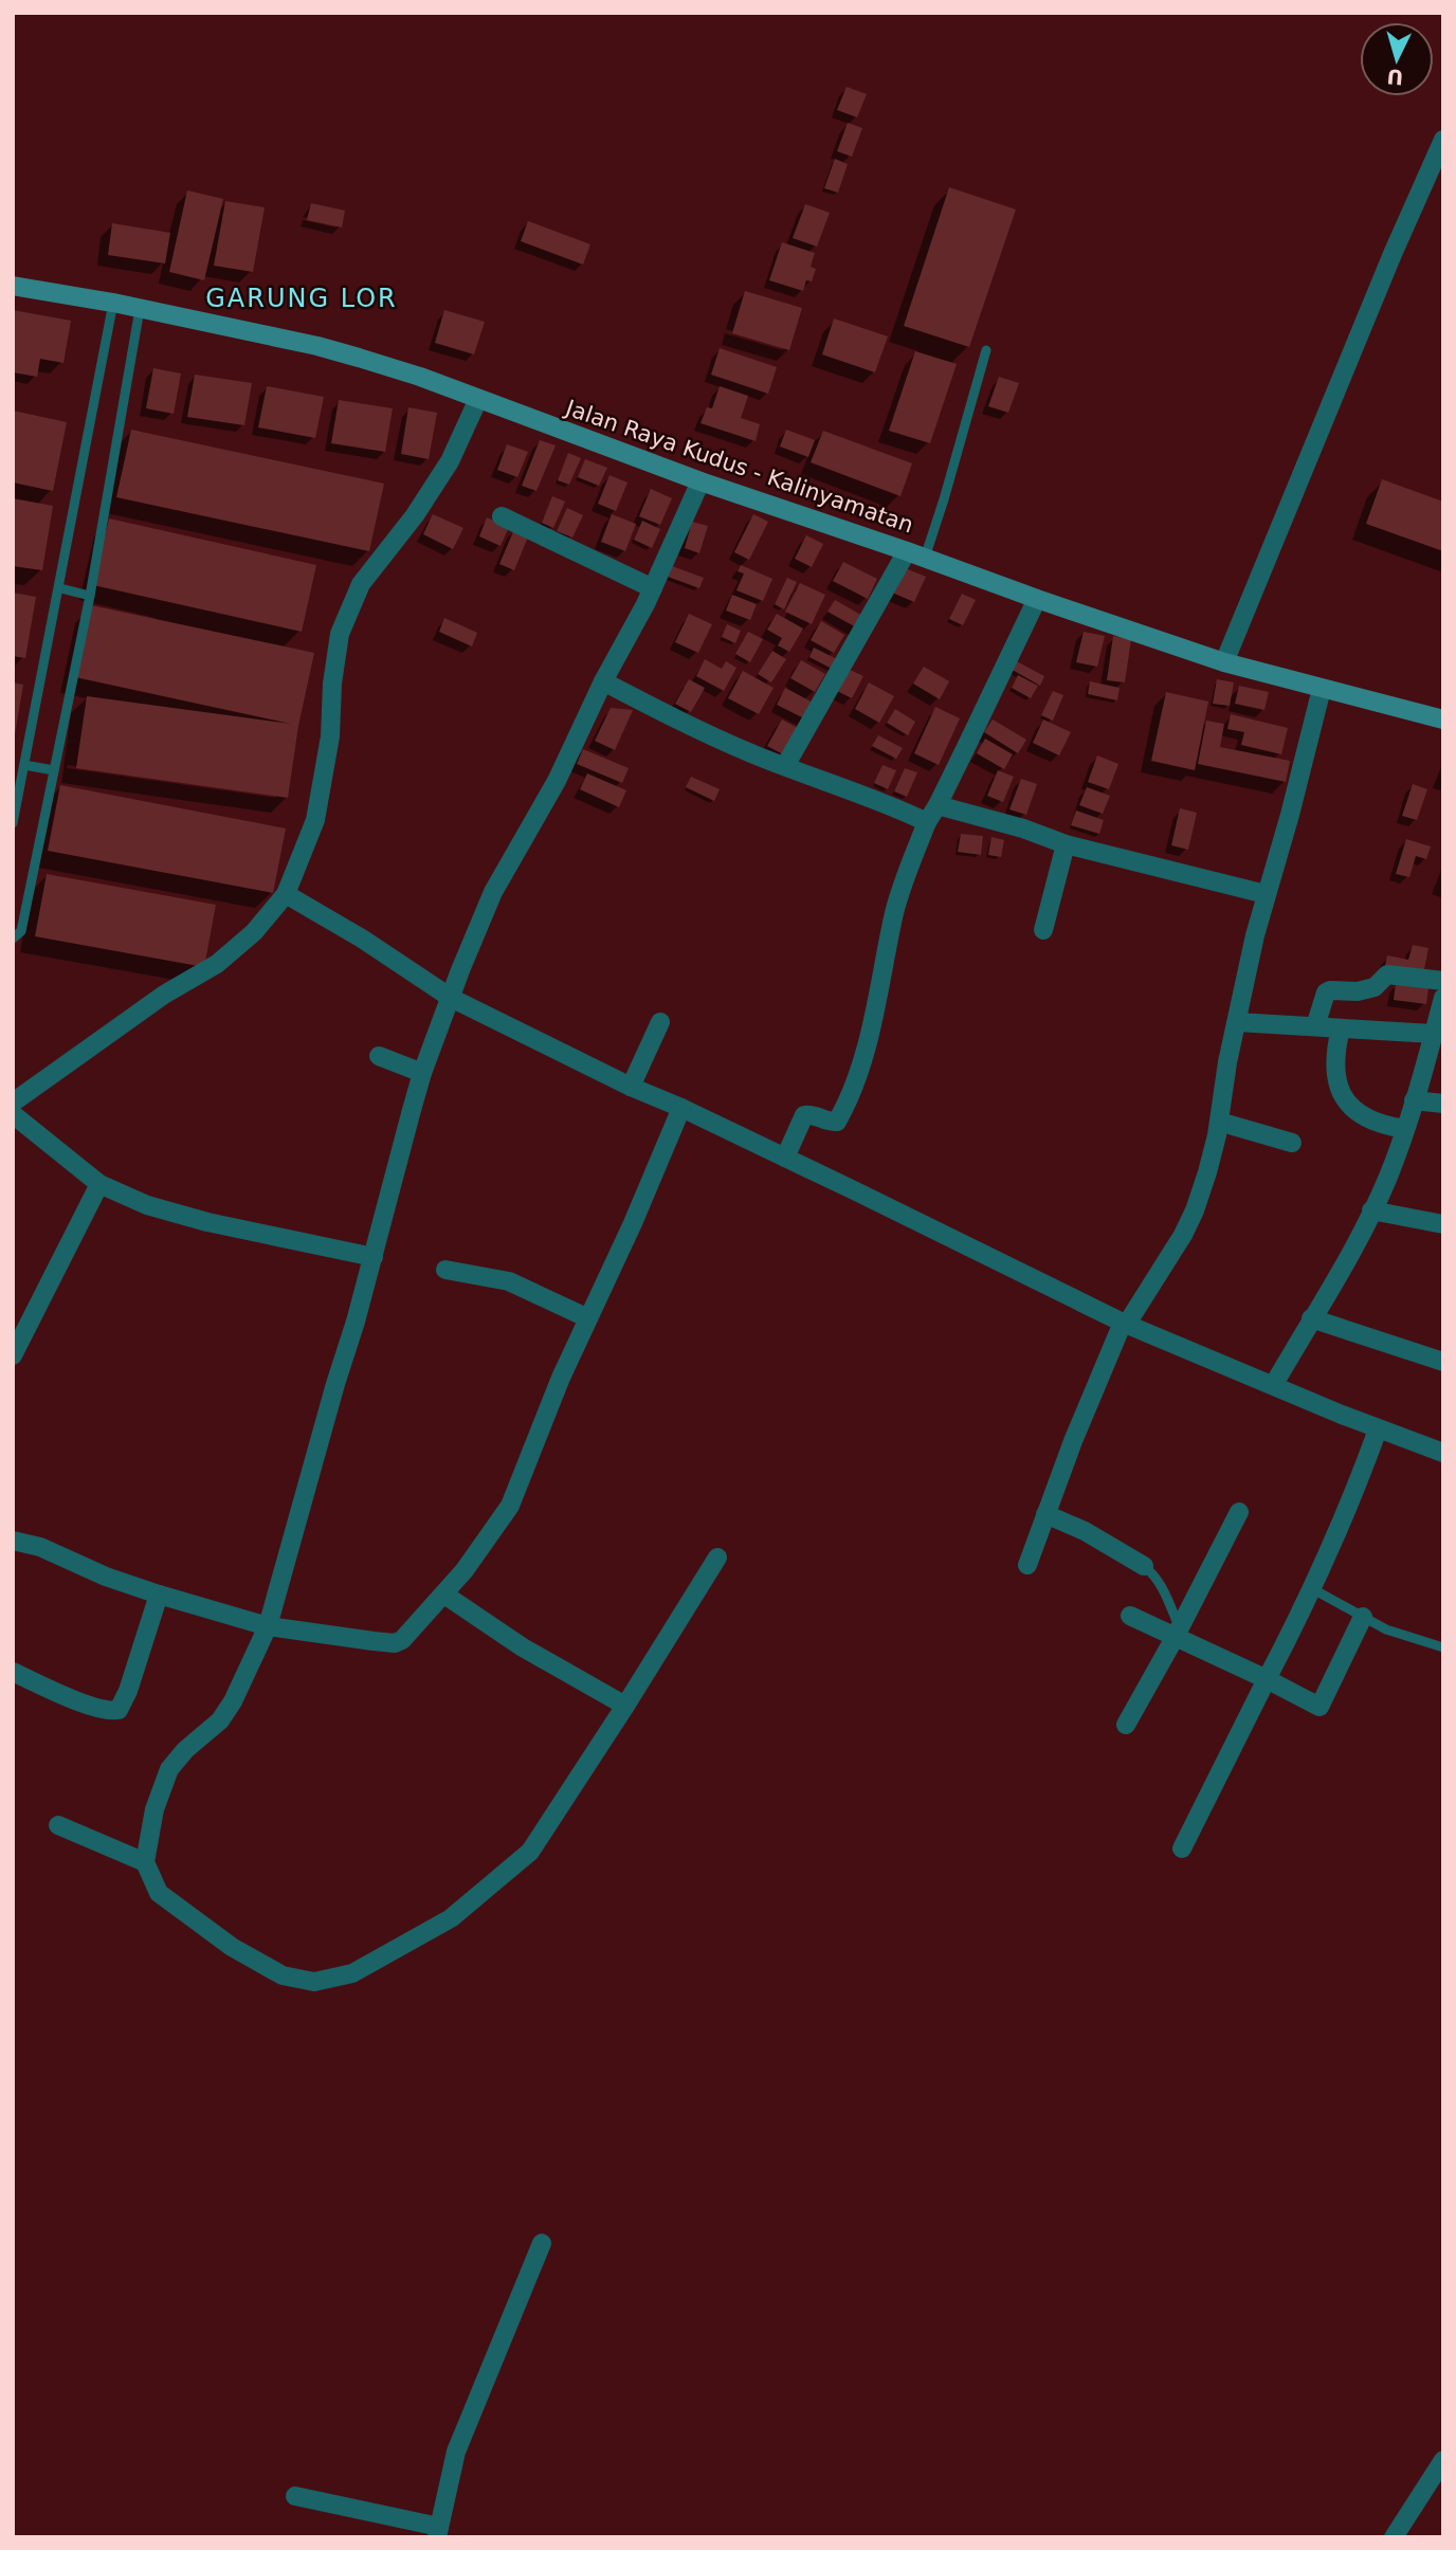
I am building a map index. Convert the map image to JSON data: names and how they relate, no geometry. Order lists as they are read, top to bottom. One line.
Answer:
{"streets":{"main road":["Jalan Raya Kudus - Kalinyamatan"]},"districts":["GARUNG LOR"],"north":"bottom"}
